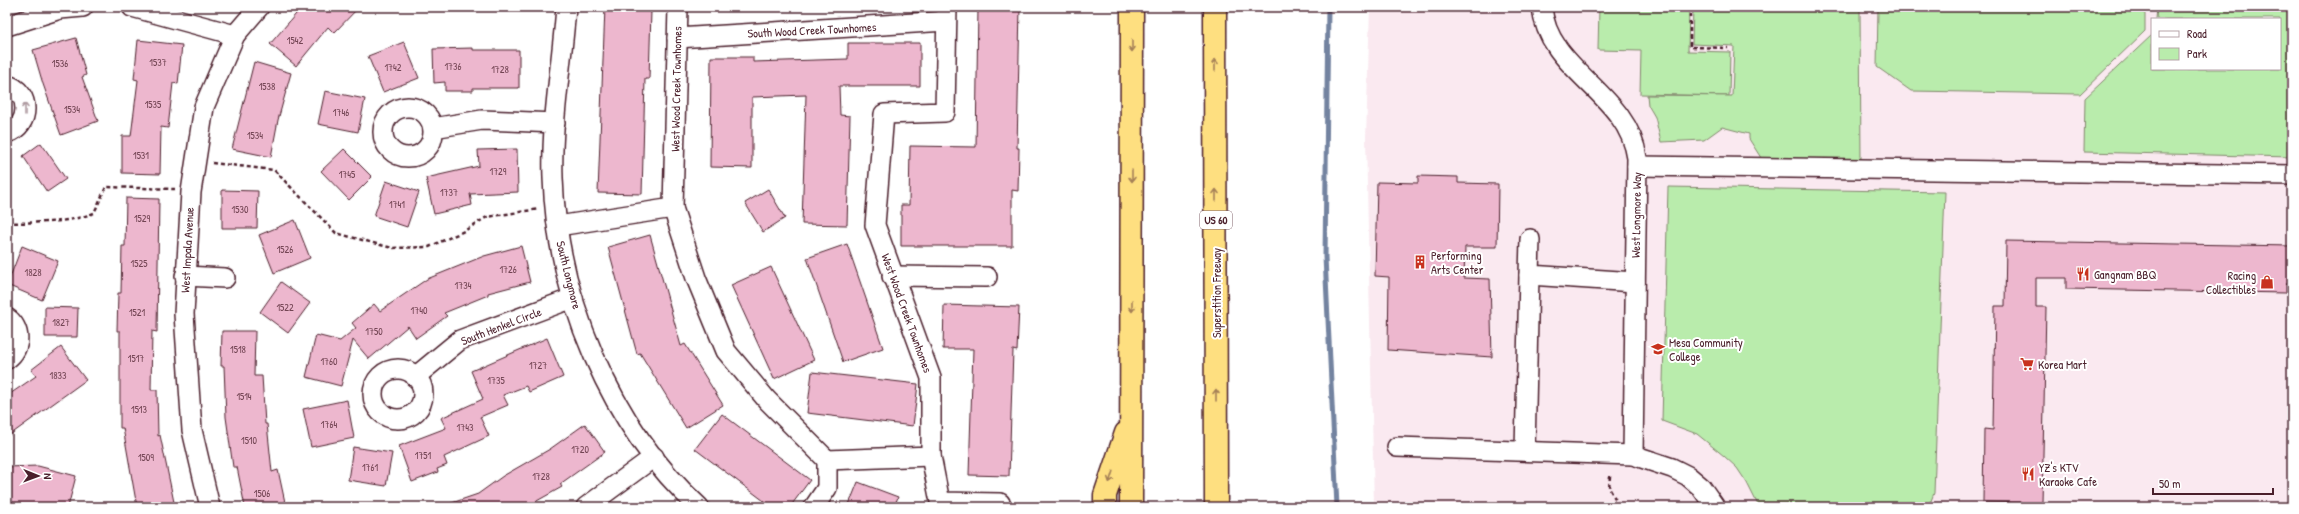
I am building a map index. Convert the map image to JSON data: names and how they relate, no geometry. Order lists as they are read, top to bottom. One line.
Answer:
{"streets":{"highway":["US 60","Superstition Freeway"],"street":["South Wood Creek Townhomes","West Wood Creek Townhomes","West Longmore Way","West Impala Avenue","South Longmore","South Henkel Circle"]},"crossings":[["South Wood Creek Townhomes","West Wood Creek Townhomes"],["South Longmore","South Henkel Circle"]],"places":{"building":["Performing Arts Center"],"restaurant":["Gangnam BBQ","YZ's KTV Karaoke Cafe"],"shop":["Racing Collectibles"],"school or university":["Mesa Community College"],"supermarket":["Korea Mart"]},"house_numbers":["1542","1537","1536","1736","1742","1728","1538","1535","1534","1746","1534","1531","1729","1745","1737","1741","1530","1529","1526","1525","1726","1828","1734","1522","1740","1521","1827","1750","1518","1517","1760","1727","1833","1735","1514","1513","1764","1743","1510","1720","1751","1509","1761","1728","1506"],"legend":["Road","Park"],"scale_bar":"50 m","north":"right"}
